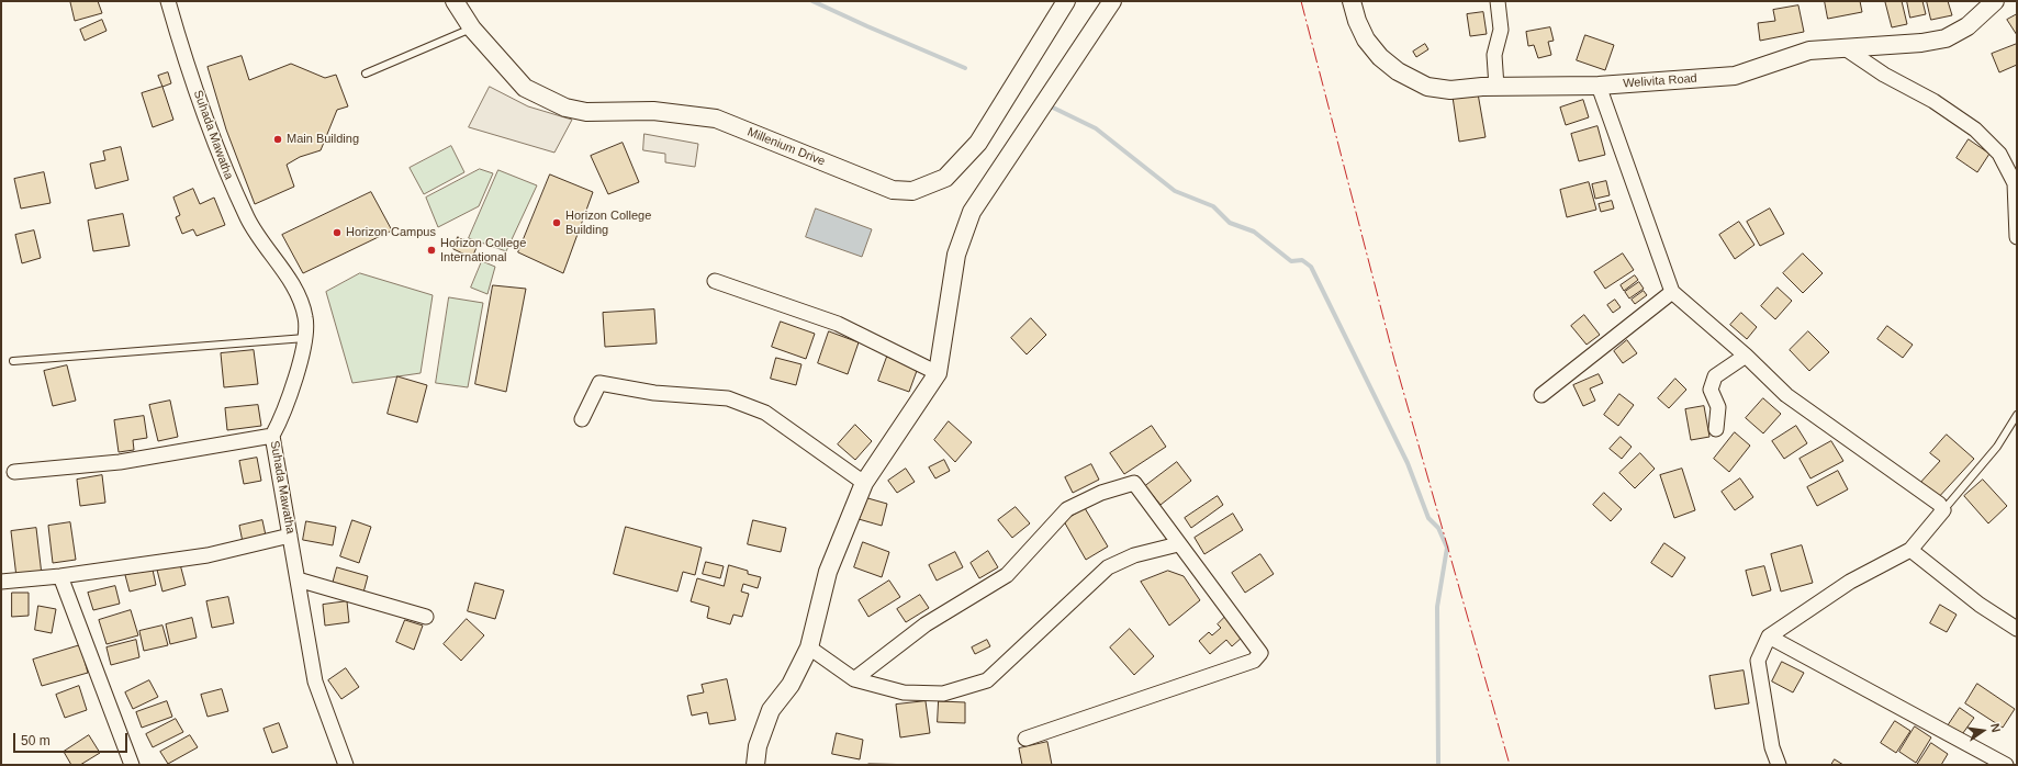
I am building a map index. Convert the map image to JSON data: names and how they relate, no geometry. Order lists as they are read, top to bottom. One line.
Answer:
{"streets":{"street":["Welivita Road","Suhada Mawatha","Millenium Drive"]},"places":["Main Building","Horizon College Building","Horizon Campus","Horizon College International"],"scale_bar":"50 m","north":"right"}
